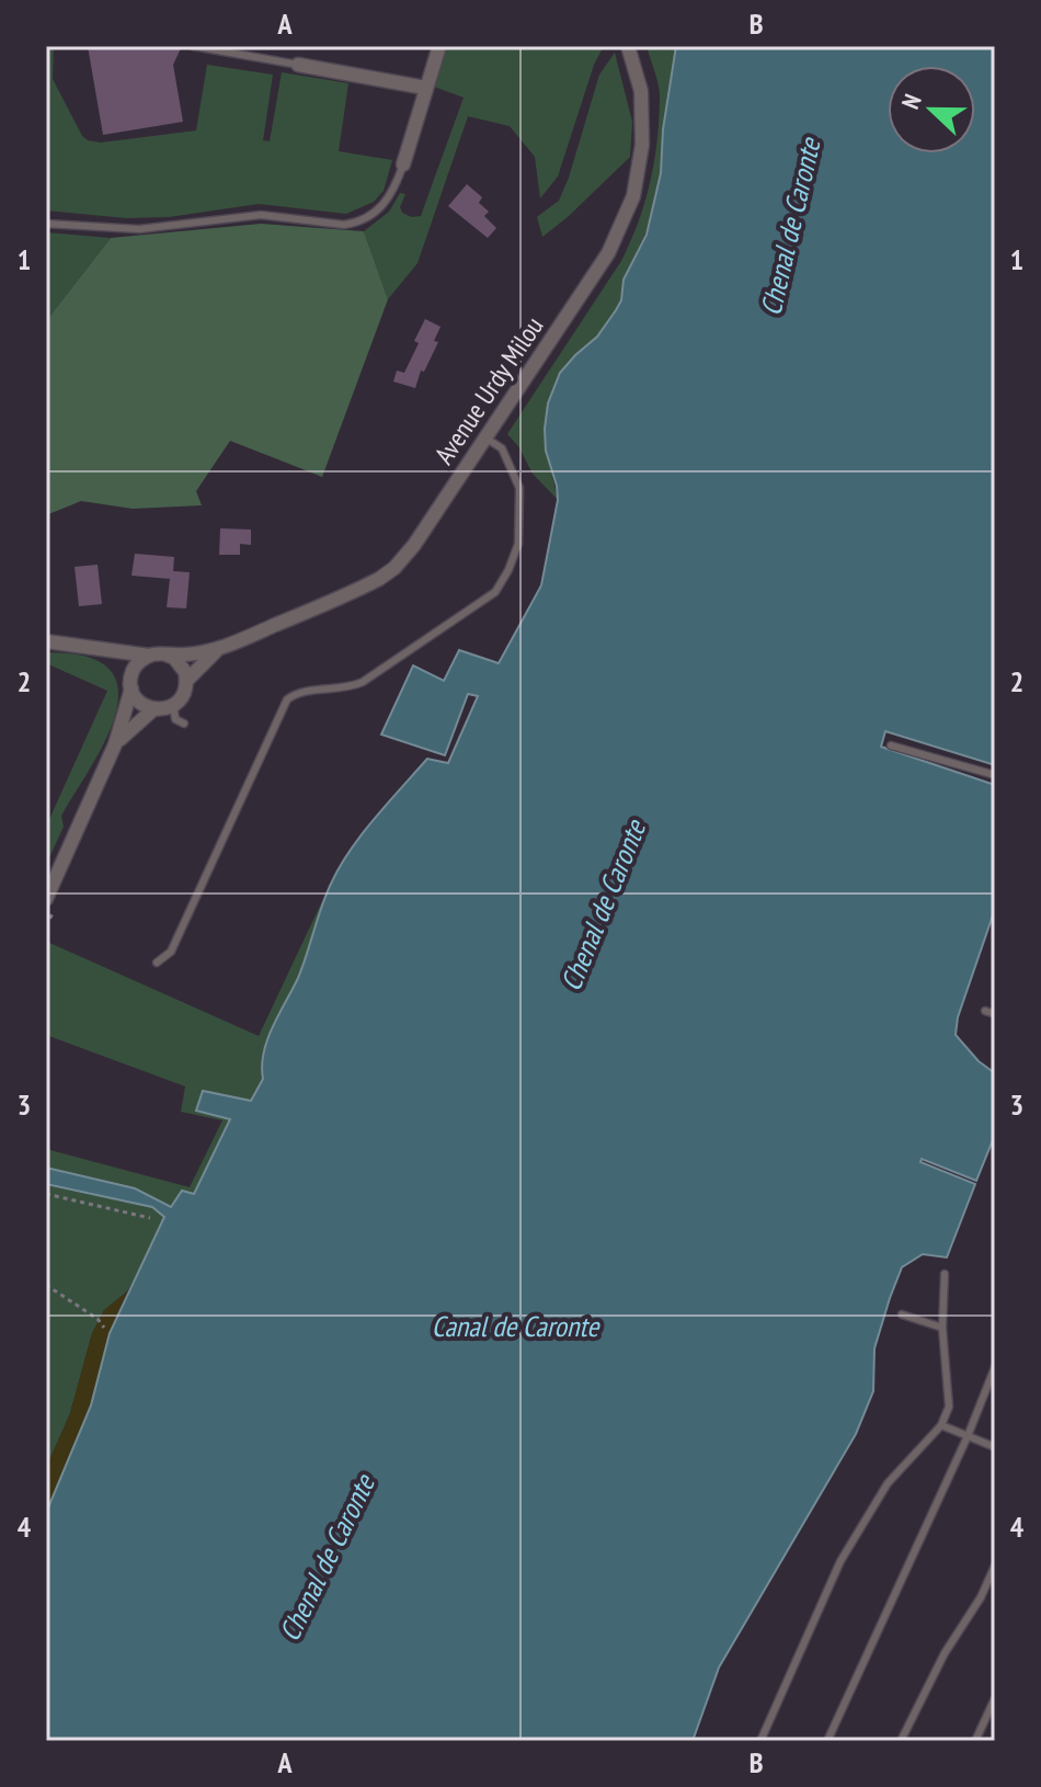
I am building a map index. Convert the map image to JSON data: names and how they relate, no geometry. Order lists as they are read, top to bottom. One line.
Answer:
{"streets":{"street":["Avenue Urdy Milou"]},"water":["Chenal de Caronte","Canal de Caronte"],"north":"left","grid":{"columns":["A","B"],"rows":["1","2","3","4"]}}
